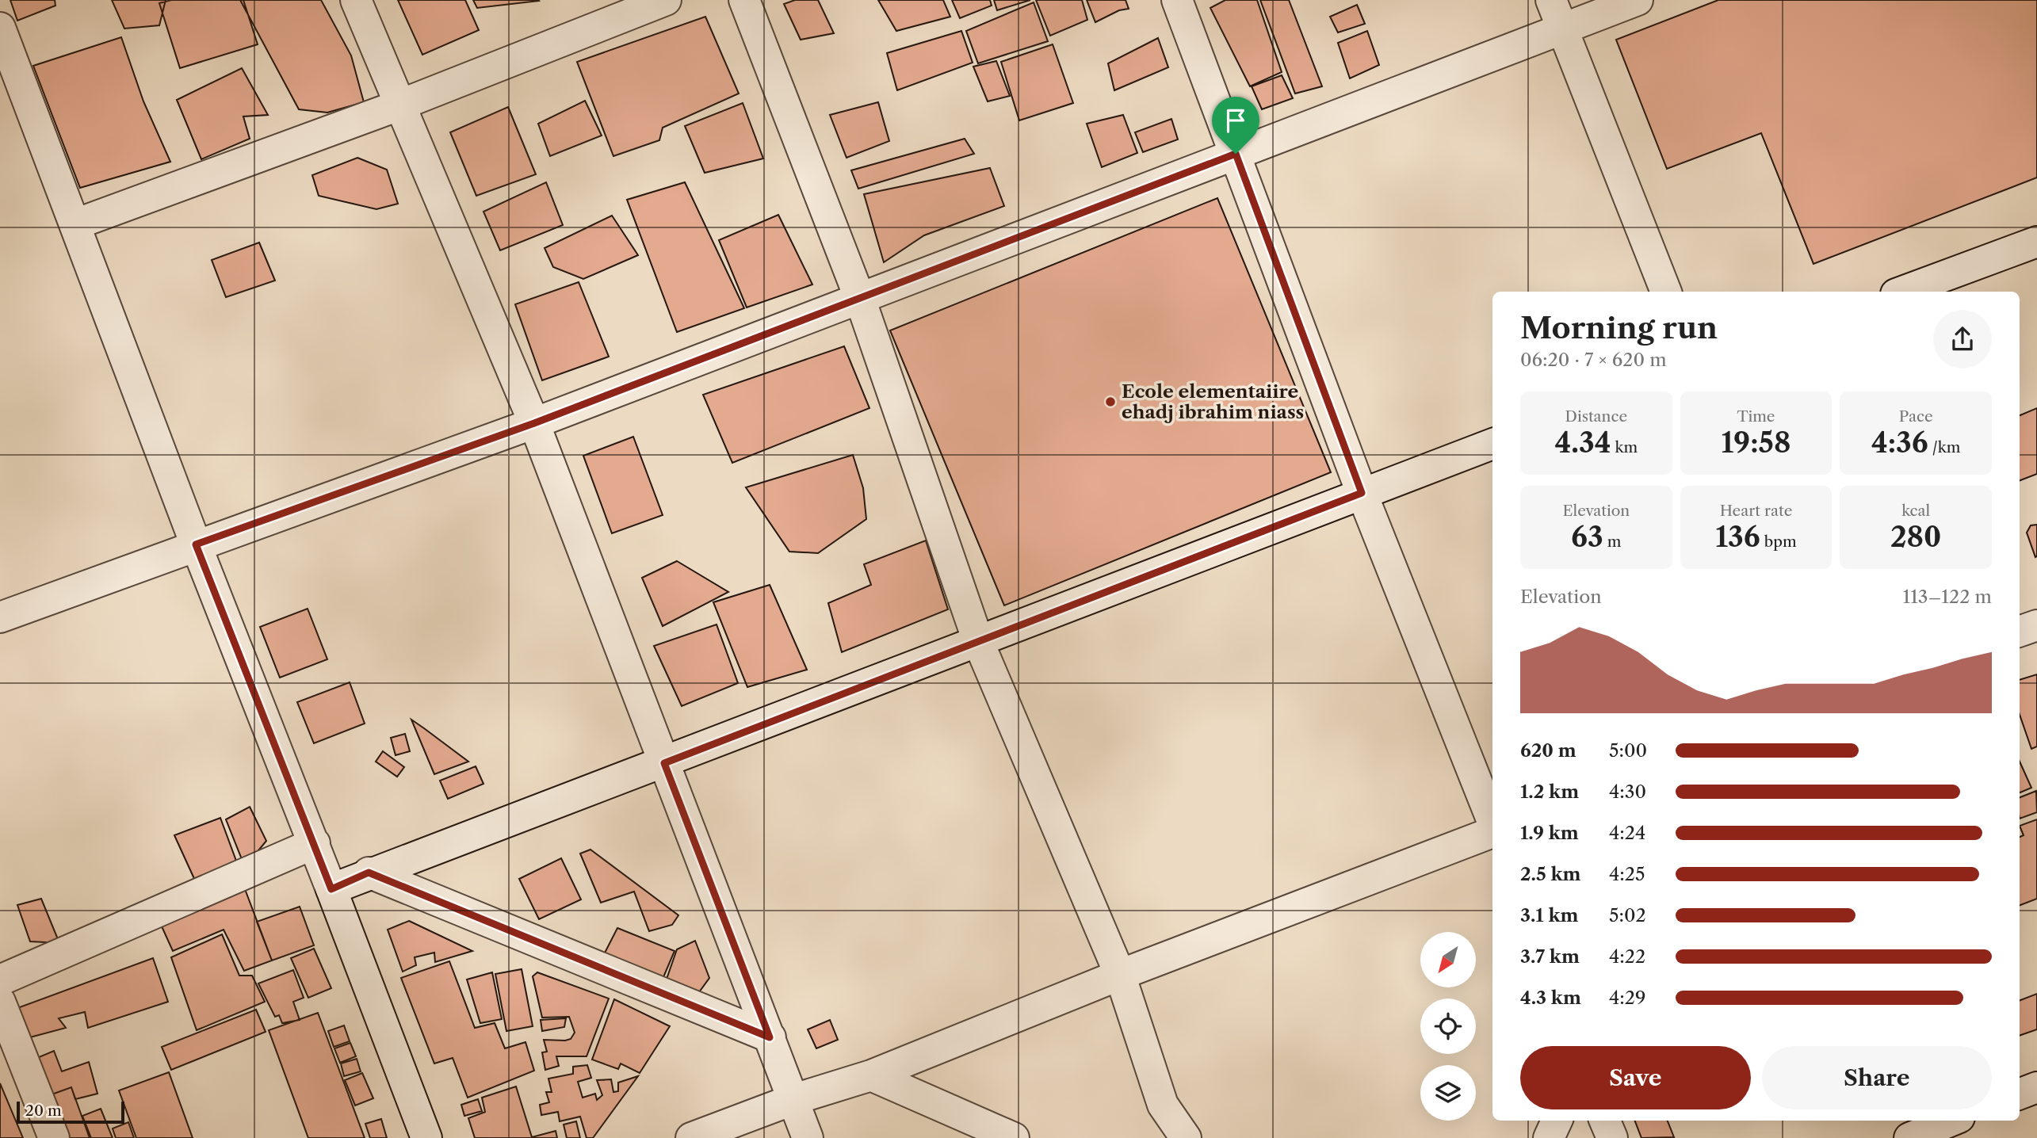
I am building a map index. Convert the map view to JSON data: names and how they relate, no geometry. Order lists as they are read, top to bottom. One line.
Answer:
{"places":["Ecole elementaiire ehadj ibrahim niass"],"scale_bar":"20 m","north":"bottom left","page":{"heading":["Morning run","06:20 · 7 × 620 m"],"stats":[["Distance","4.34 km"],["Time","19:58"],["Pace","4:36 /km"],["Elevation","63 m"],["Heart rate","136 bpm"],["kcal","280"]],"chart":["Elevation","113–122 m"],"list":[{"name":"620 m","note":"5:00"},{"name":"1.2 km","note":"4:30"},{"name":"1.9 km","note":"4:24"},{"name":"2.5 km","note":"4:25"},{"name":"3.1 km","note":"5:02"},{"name":"3.7 km","note":"4:22"},{"name":"4.3 km","note":"4:29"}],"buttons":["Save","Share"],"scale":"20 m"}}
